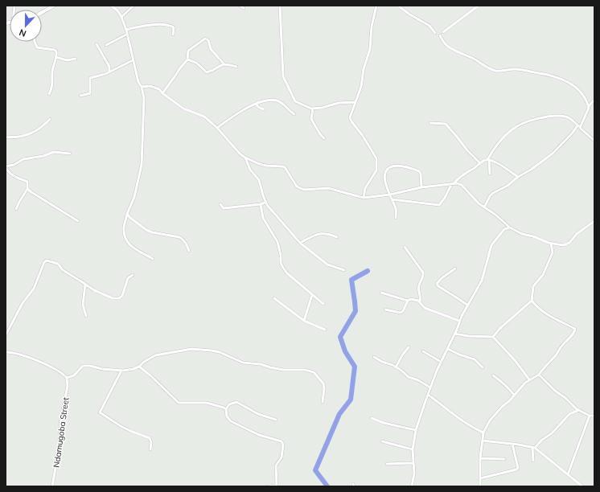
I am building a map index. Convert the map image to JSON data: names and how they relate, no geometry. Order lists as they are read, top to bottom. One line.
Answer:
{"streets":{"street":["Ndamugoba Street"]},"north":"bottom"}
